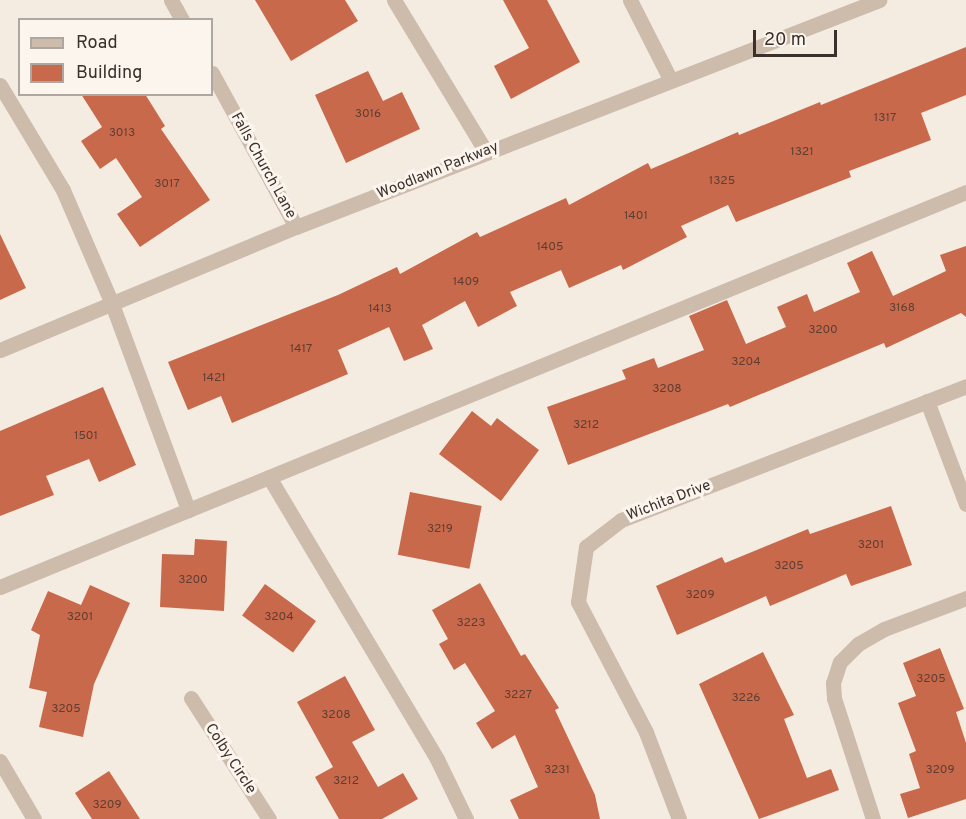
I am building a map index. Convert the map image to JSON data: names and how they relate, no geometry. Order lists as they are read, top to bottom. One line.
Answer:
{"streets":{"street":["Falls Church Lane","Woodlawn Parkway","Wichita Drive","Colby Circle"]},"crossings":[["Falls Church Lane","Woodlawn Parkway"]],"house_numbers":["3016","1317","3013","1321","1325","3017","1401","1405","1409","3168","1413","3200","1417","3204","1421","3208","3212","1501","3219","3201","3205","3200","3209","3201","3204","3223","3205","3227","3226","3205","3208","3231","3209","3212","3209"],"legend":["Road","Building"],"scale_bar":"20 m"}
